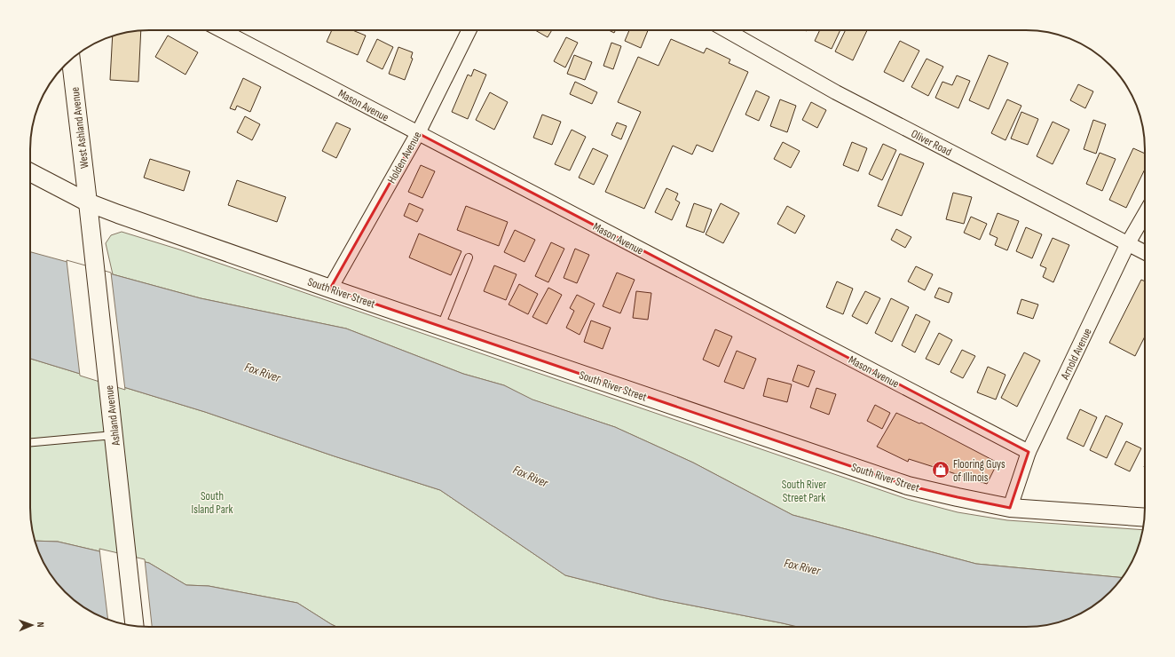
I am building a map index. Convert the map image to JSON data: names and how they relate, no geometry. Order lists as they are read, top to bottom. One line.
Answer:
{"streets":{"street":["Mason Avenue","West Ashland Avenue","Oliver Road","Holden Avenue","South River Street","Arnold Avenue","Ashland Avenue"]},"crossings":[["Mason Avenue","Holden Avenue"],["Mason Avenue","Arnold Avenue"],["West Ashland Avenue","South River Street"],["West Ashland Avenue","Ashland Avenue"],["Oliver Road","Arnold Avenue"],["Holden Avenue","South River Street"],["South River Street","Arnold Avenue"],["South River Street","Ashland Avenue"]],"water":["Fox River"],"parks":["South River Street Park","South Island Park"],"places":{"shop":["Flooring Guys of Illinois"]},"north":"right"}
